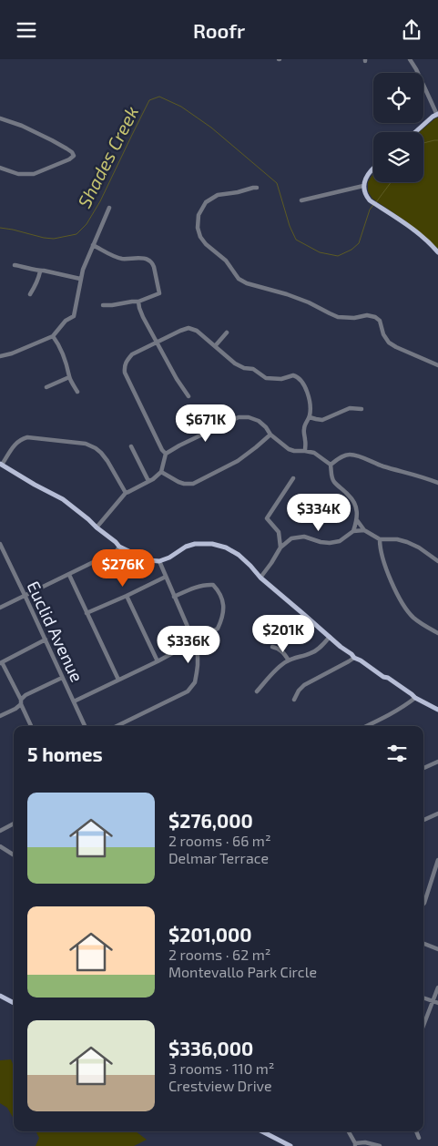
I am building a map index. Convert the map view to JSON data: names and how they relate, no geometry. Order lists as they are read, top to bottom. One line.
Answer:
{"streets":{"street":["Euclid Avenue"]},"water":["Shades Creek"],"page":{"header":"Roofr","price":["$671K","$334K","$276K","$201K","$336K"],"heading":"5 homes","list":[{"name":"$276,000","note":"2 rooms · 66 m² · Delmar Terrace"},{"name":"$201,000","note":"2 rooms · 62 m² · Montevallo Park Circle"},{"name":"$336,000","note":"3 rooms · 110 m² · Crestview Drive"}]}}
